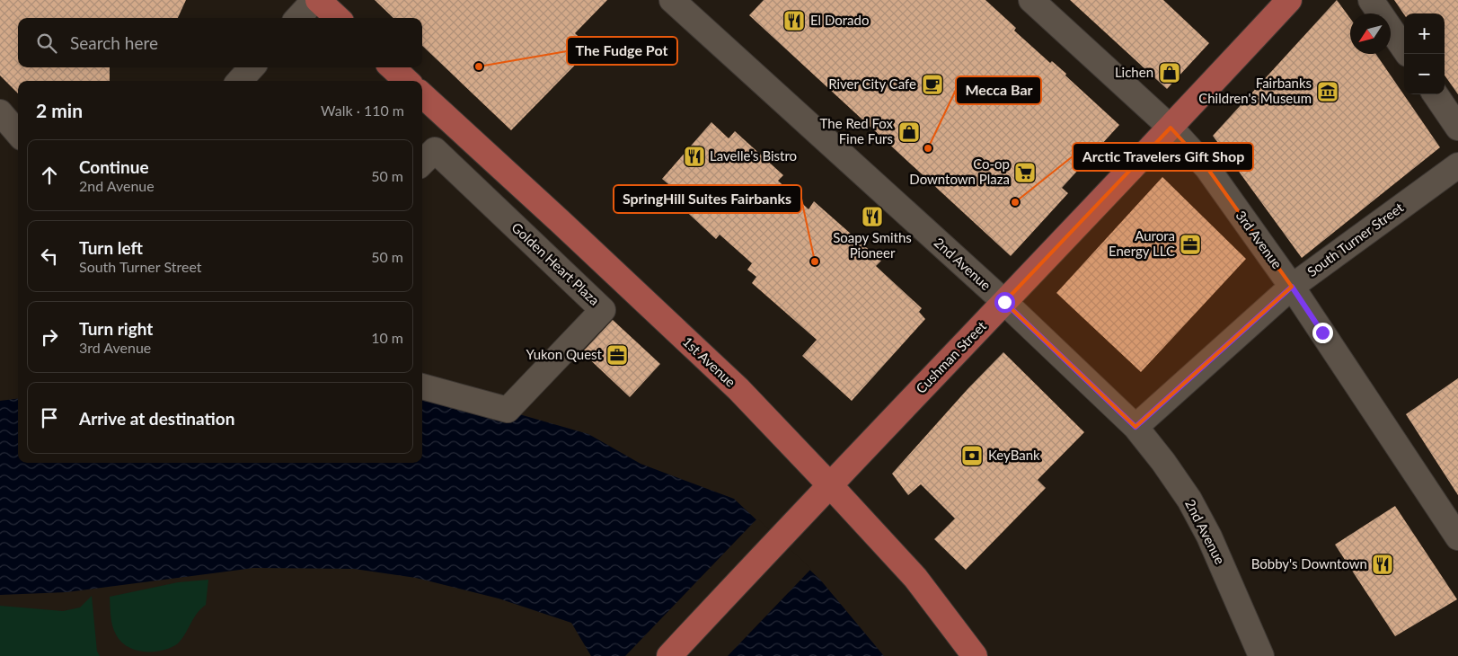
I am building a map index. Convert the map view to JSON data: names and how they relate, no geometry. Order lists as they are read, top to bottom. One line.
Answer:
{"streets":{"main road":["Cushman Street","1st Avenue"],"street":["3rd Avenue","South Turner Street","Golden Heart Plaza","2nd Avenue"]},"crossings":[["3rd Avenue","South Turner Street"],["3rd Avenue","Cushman Street"],["South Turner Street","2nd Avenue"],["2nd Avenue","Cushman Street"],["Cushman Street","1st Avenue"]],"places":{"restaurant":["El Dorado","Lavelle's Bistro","Soapy Smiths Pioneer","Bobby's Downtown"],"other":["The Fudge Pot","Mecca Bar","Arctic Travelers Gift Shop","SpringHill Suites Fairbanks"],"shop":["Lichen","The Red Fox Fine Furs"],"cafe":["River City Cafe"],"museum":["Fairbanks Children's Museum"],"supermarket":["Co-op Downtown Plaza"],"office":["Aurora Energy LLC","Yukon Quest"],"bank":["KeyBank"]},"north":"bottom left","page":{"map_buttons":["+","−"],"search":"Search here","heading":["2 min","Walk · 110 m"],"list":[["Continue","2nd Avenue","50 m"],["Turn left","South Turner Street","50 m"],["Turn right","3rd Avenue","10 m"],"Arrive at destination"]}}
